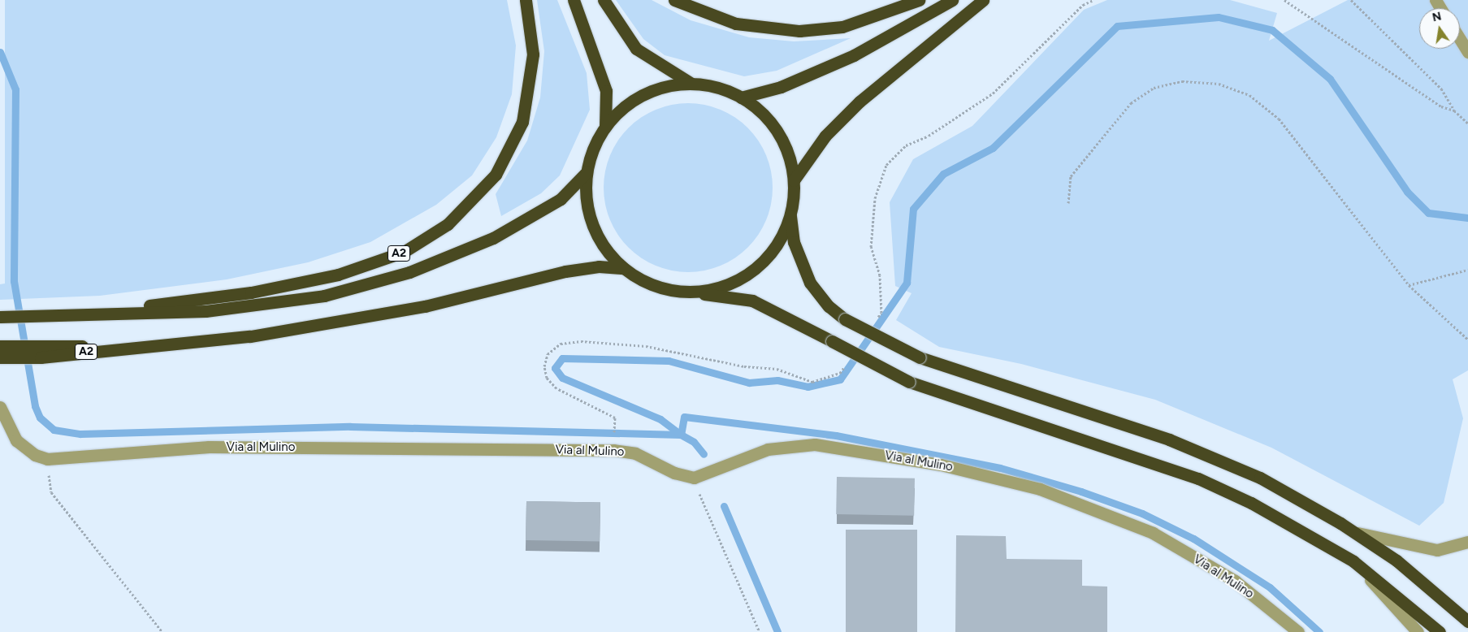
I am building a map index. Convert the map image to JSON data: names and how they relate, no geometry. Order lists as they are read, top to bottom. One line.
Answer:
{"streets":{"highway":["A2"],"street":["Via al Mulino"]},"north":"top"}
